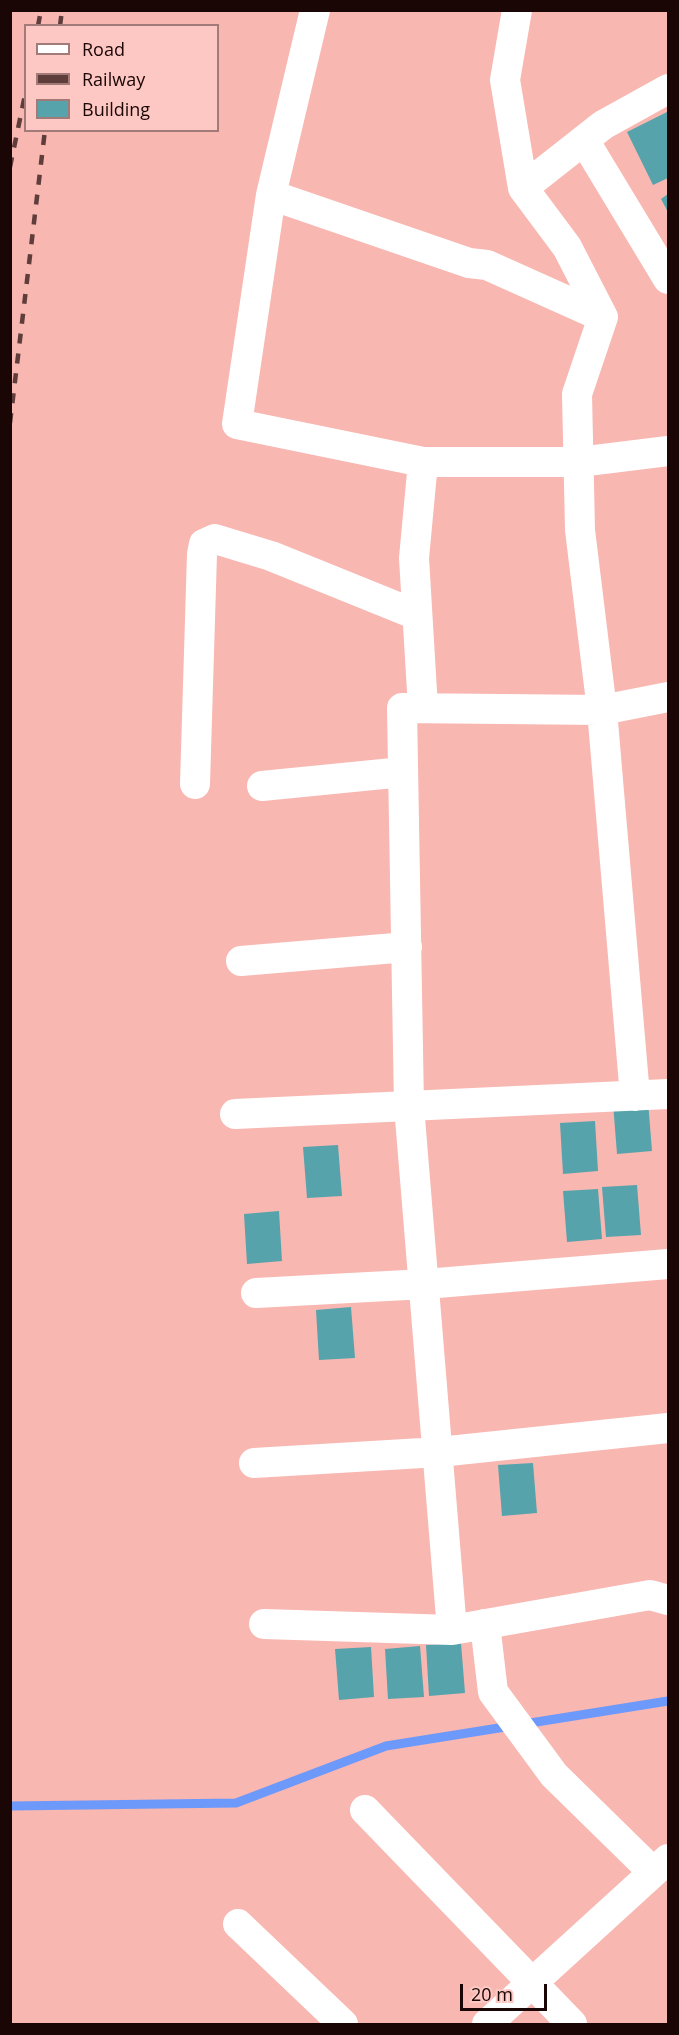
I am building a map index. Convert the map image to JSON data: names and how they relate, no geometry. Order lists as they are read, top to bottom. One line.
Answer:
{"legend":["Road","Railway","Building"],"scale_bar":"20 m"}
